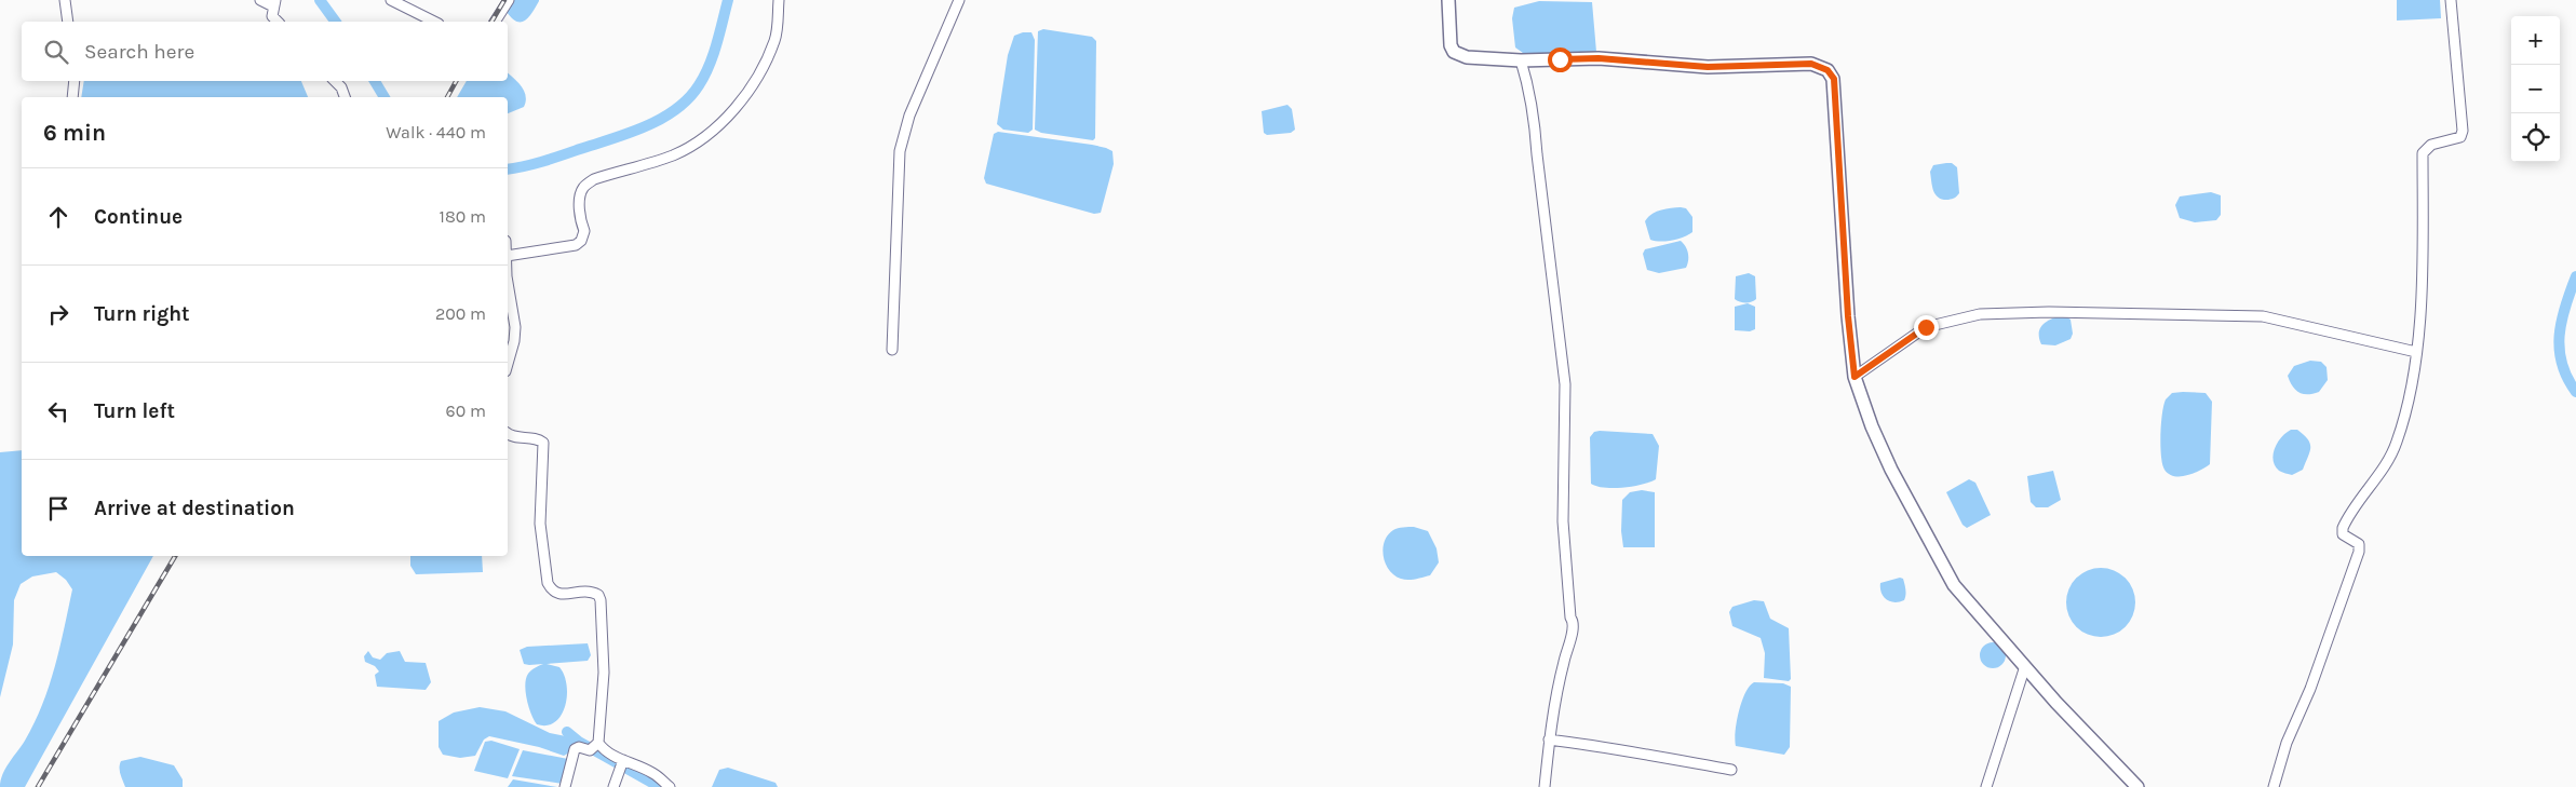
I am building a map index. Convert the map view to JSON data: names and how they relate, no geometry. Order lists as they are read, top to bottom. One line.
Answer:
{"page":{"map_buttons":["+","−"],"search":"Search here","heading":["6 min","Walk · 440 m"],"list":[["Continue","180 m"],["Turn right","200 m"],["Turn left","60 m"],"Arrive at destination"]}}
